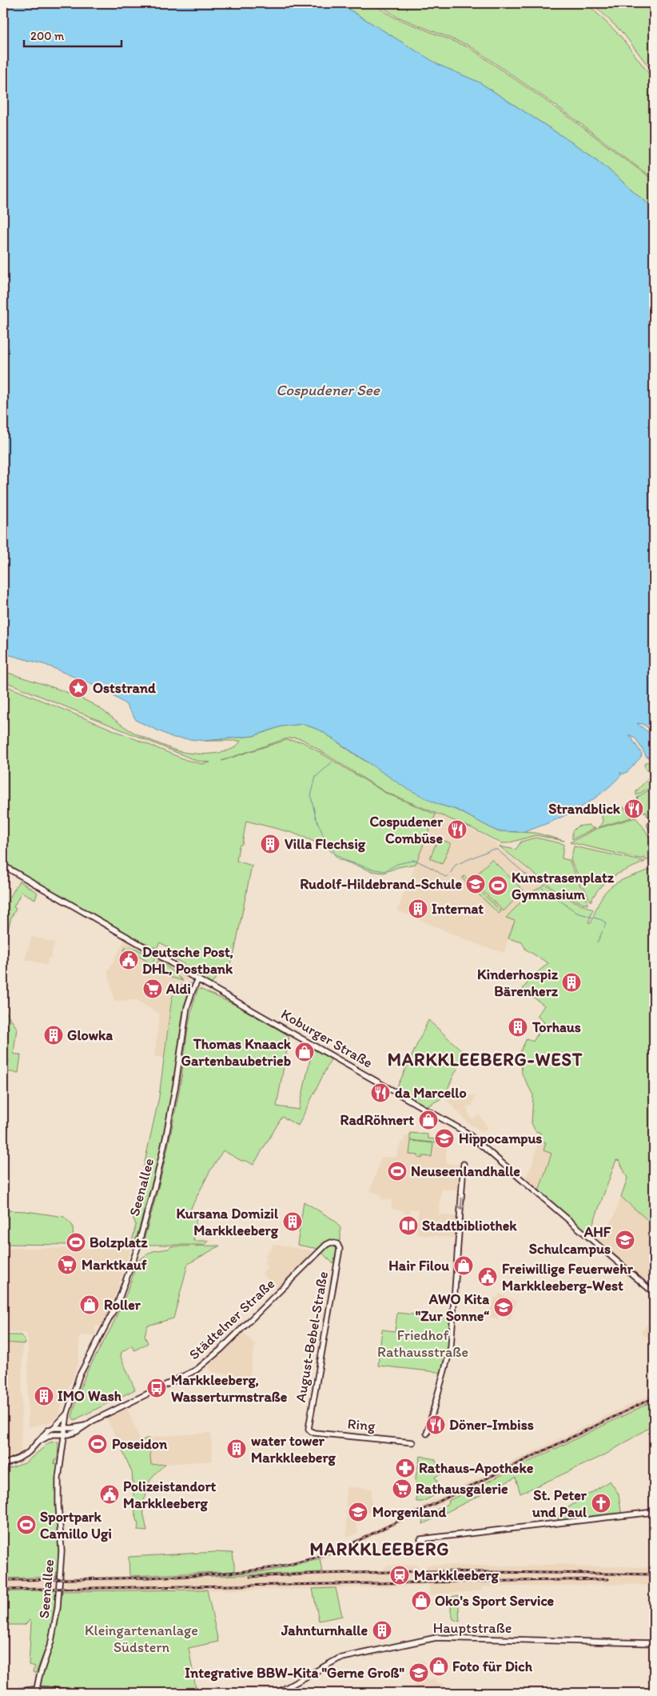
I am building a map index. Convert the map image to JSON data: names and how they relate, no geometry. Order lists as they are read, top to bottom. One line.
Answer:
{"streets":{"main road":["Koburger Straße","Seenallee","Städtelner Straße","August-Bebel-Straße","Ring","Hauptstraße"]},"crossings":[["Koburger Straße","Seenallee"],["Seenallee","Städtelner Straße"],["Städtelner Straße","August-Bebel-Straße"],["August-Bebel-Straße","Ring"]],"districts":["MARKKLEEBERG-WEST","MARKKLEEBERG"],"water":["Cospudener See"],"parks":["Friedhof Rathausstraße","Kleingartenanlage Südstern"],"places":{"place":["Oststrand"],"restaurant":["Strandblick","Cospudener Combüse","da Marcello","Döner-Imbiss"],"building":["Villa Flechsig","Internat","Kinderhospiz Bärenherz","Torhaus","Glowka","Kursana Domizil Markkleeberg","IMO Wash","water tower Markkleeberg","Jahnturnhalle"],"school or university":["Rudolf-Hildebrand-Schule","Hippocampus","AHF Schulcampus","AWO Kita \"Zur Sonne“","Morgenland","Integrative BBW-Kita \"Gerne Groß\""],"sports":["Kunstrasenplatz Gymnasium","Neuseenlandhalle","Bolzplatz","Poseidon","Sportpark Camillo Ugi"],"public building":["Deutsche Post, DHL, Postbank","Freiwillige Feuerwehr Markkleeberg-West","Polizeistandort Markkleeberg"],"supermarket":["Aldi","Marktkauf","Rathausgalerie"],"shop":["Thomas Knaack Gartenbaubetrieb","RadRöhnert","Hair Filou","Roller","Oko's Sport Service","Foto für Dich"],"library":["Stadtbibliothek"],"bus stop":["Markkleeberg, Wasserturmstraße"],"pharmacy":["Rathaus-Apotheke"],"church":["St. Peter und Paul"],"station":["Markkleeberg"]},"scale_bar":"200 m"}
